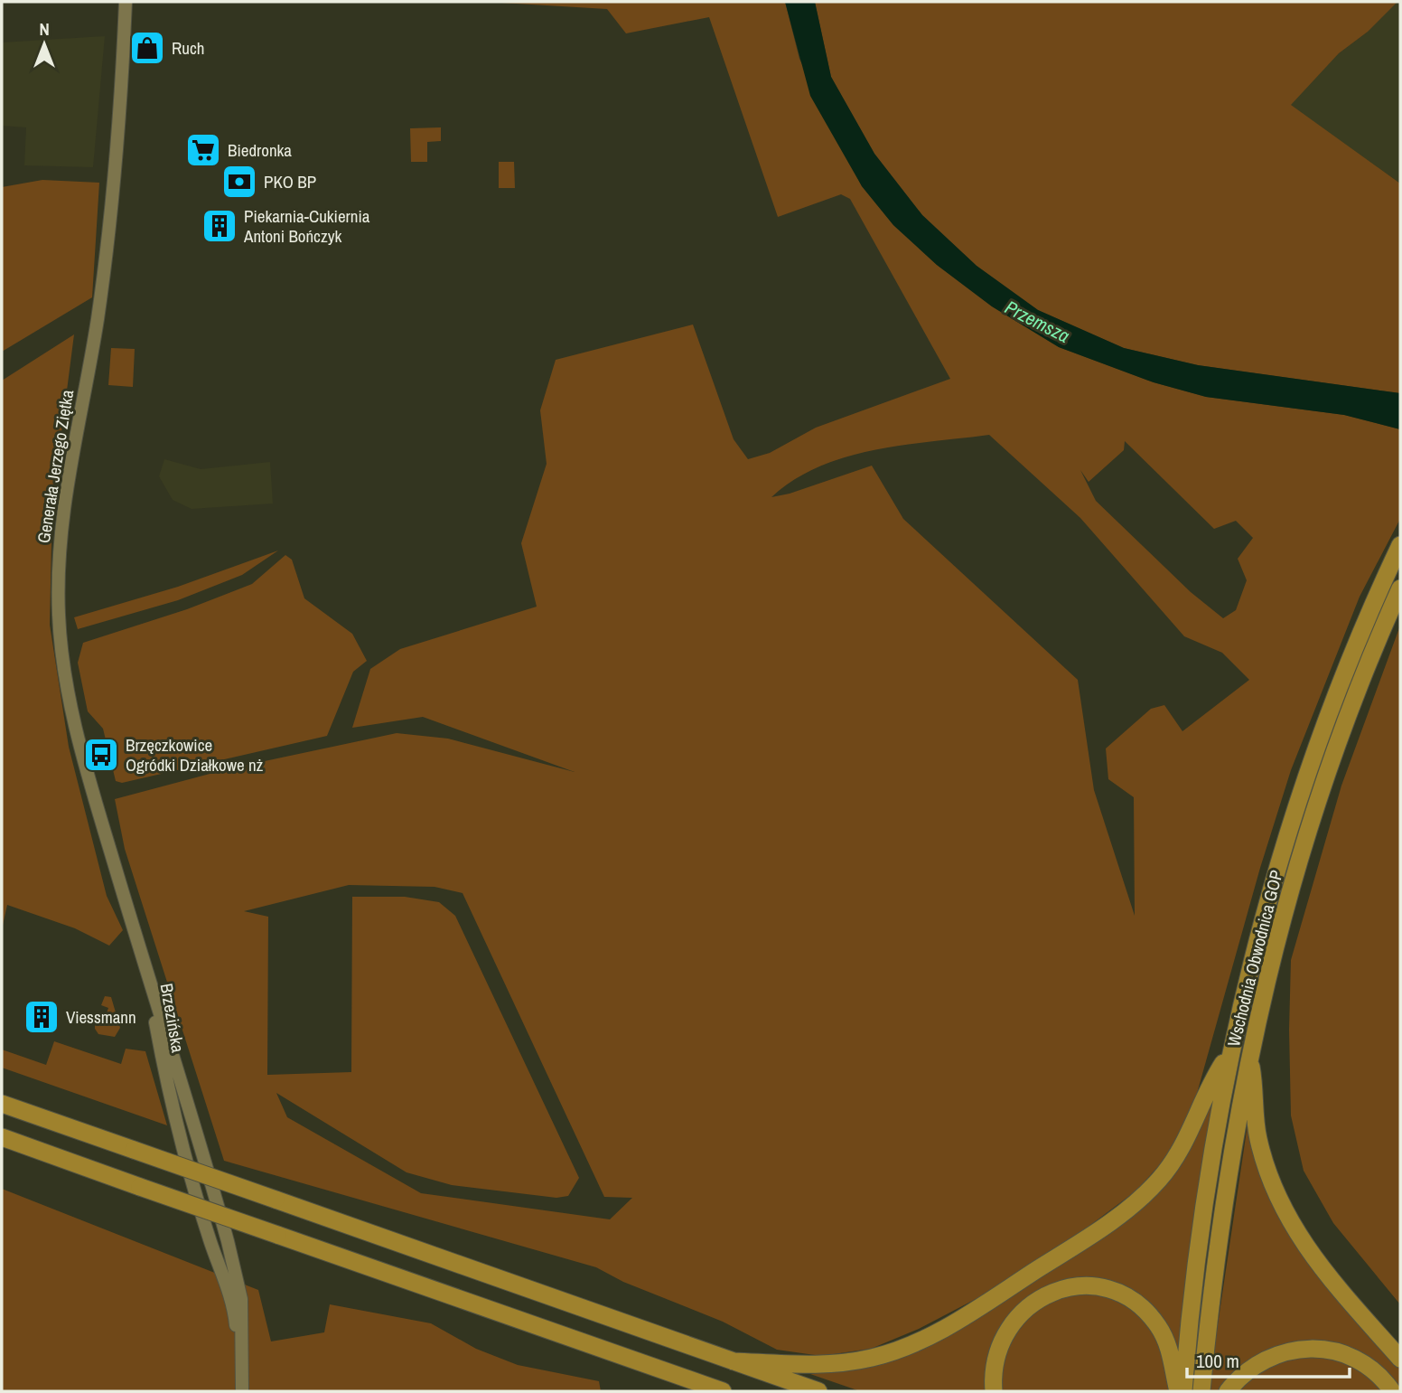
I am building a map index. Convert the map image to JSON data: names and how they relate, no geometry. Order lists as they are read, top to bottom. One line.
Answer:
{"streets":{"highway":["Wschodnia Obwodnica GOP"],"main road":["Generała Jerzego Ziętka","Brzezińska"]},"crossings":[["Generała Jerzego Ziętka","Brzezińska"]],"water":["Przemsza"],"places":{"shop":["Ruch"],"supermarket":["Biedronka"],"bank":["PKO BP"],"building":["Piekarnia-Cukiernia Antoni Bończyk","Viessmann"],"bus stop":["Brzęczkowice Ogródki Działkowe nż"]},"scale_bar":"100 m","north":"top"}
